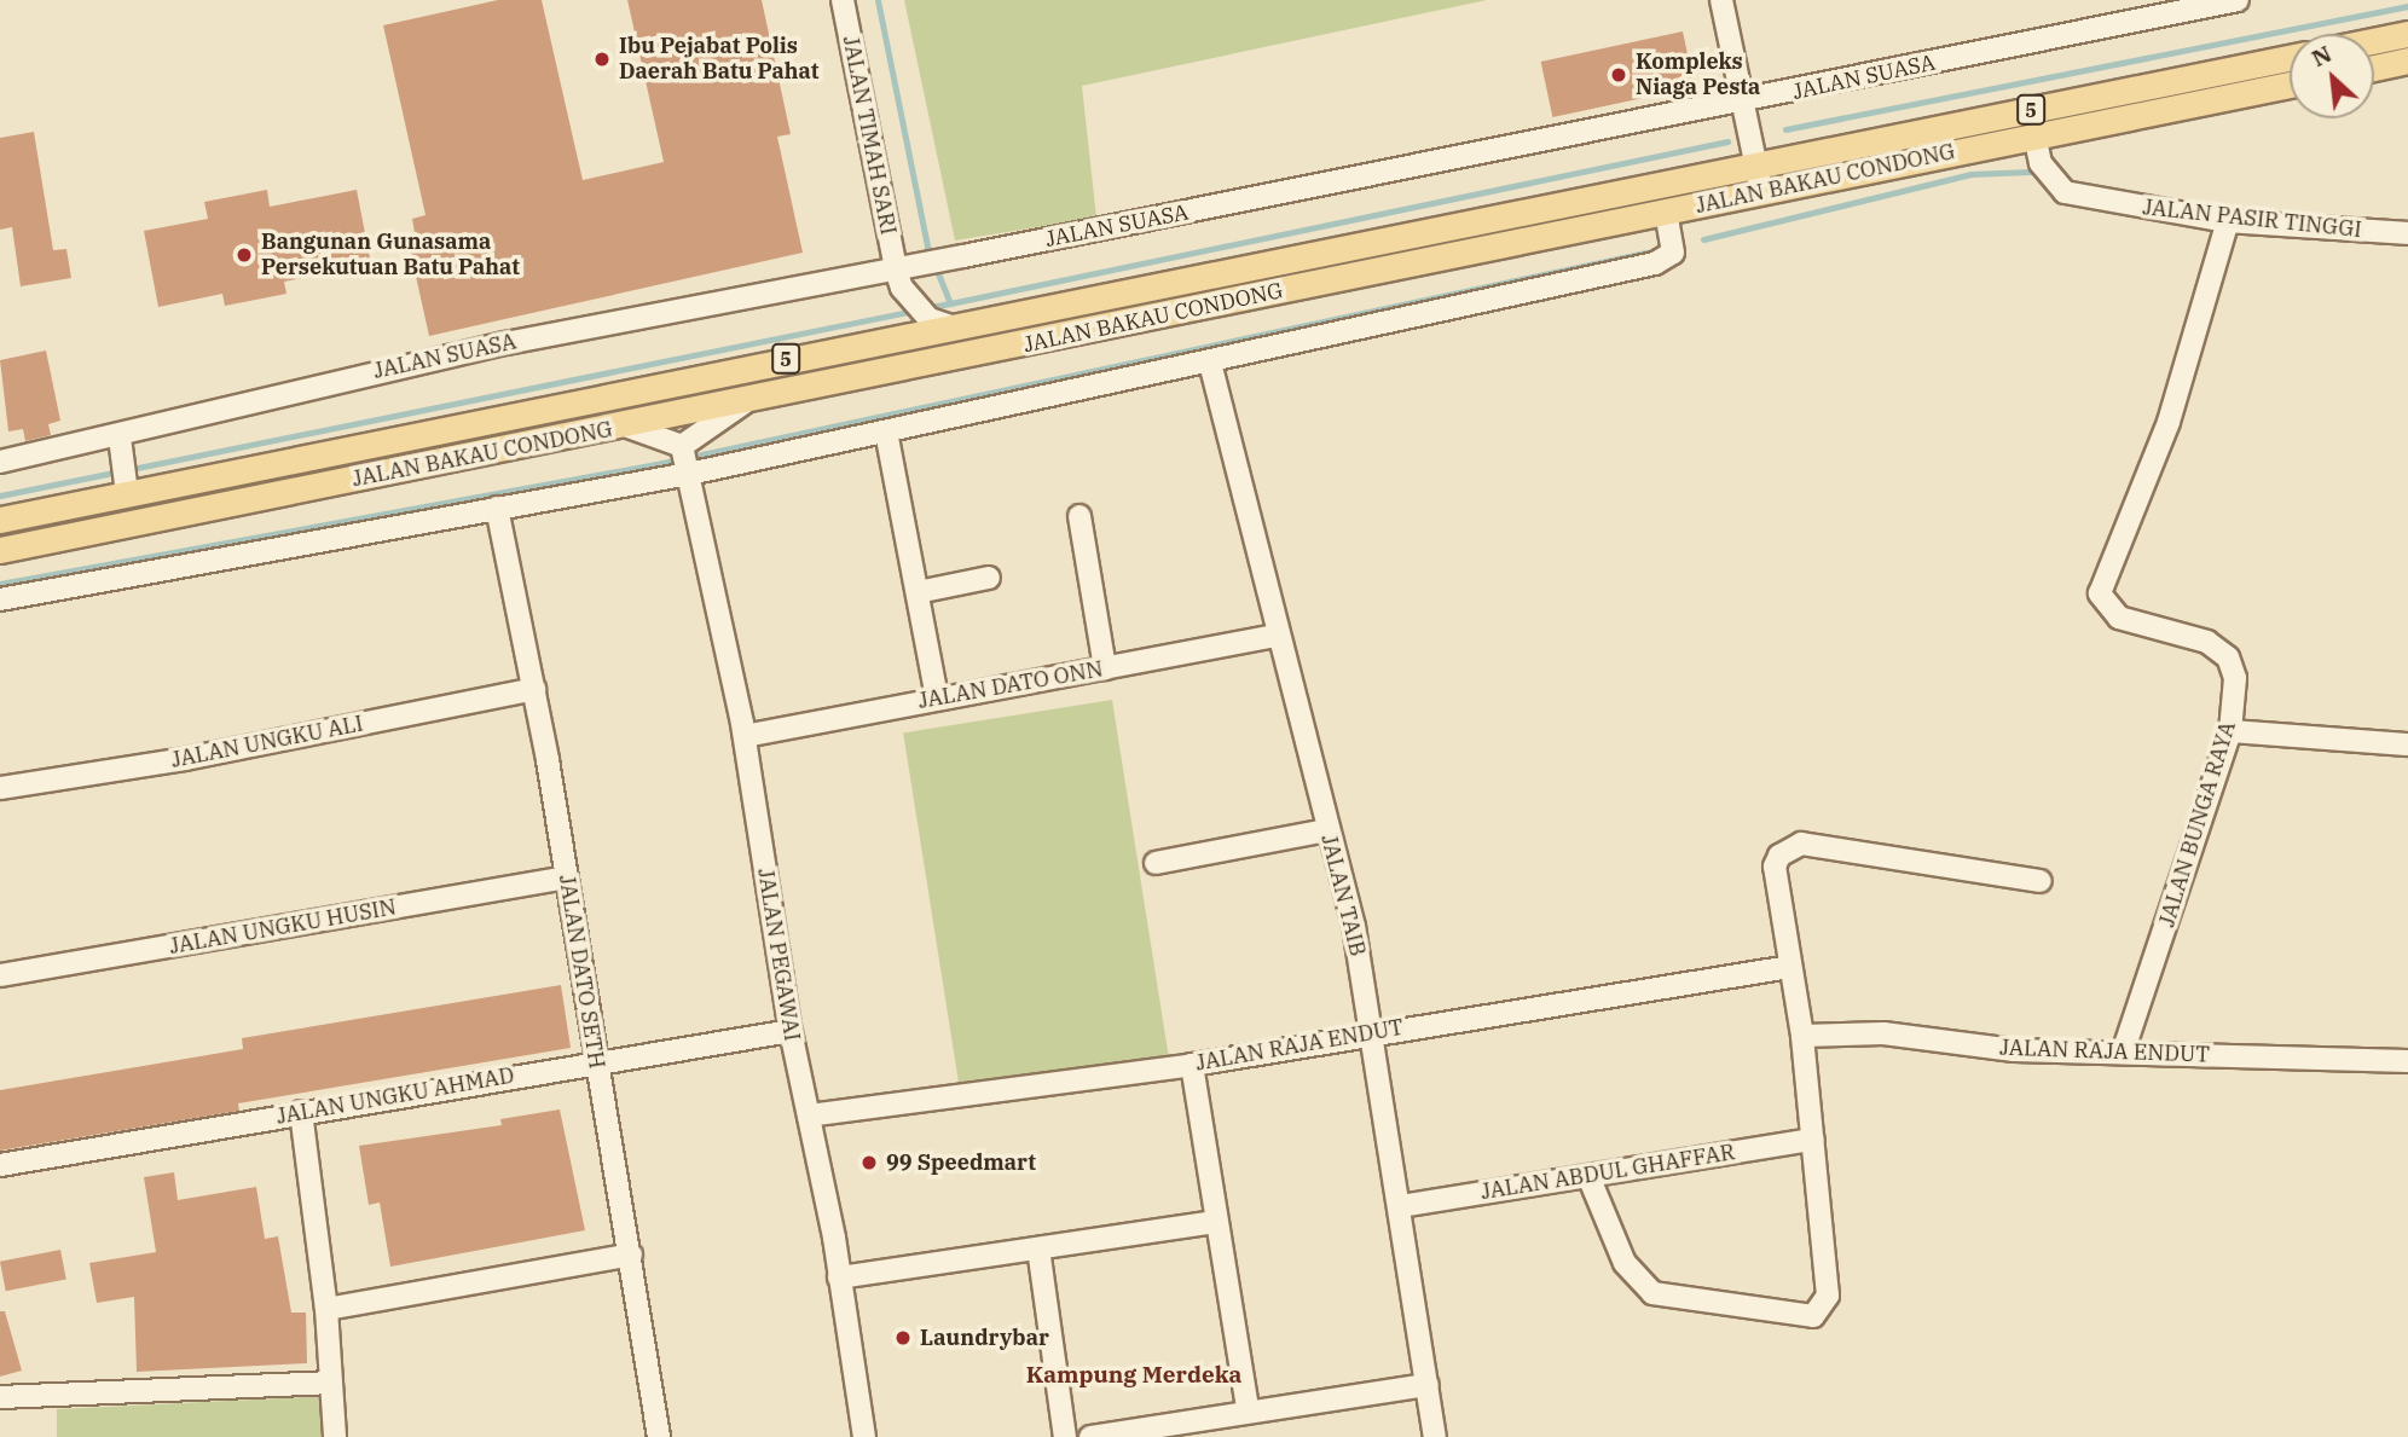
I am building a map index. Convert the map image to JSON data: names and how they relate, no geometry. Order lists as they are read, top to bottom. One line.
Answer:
{"streets":{"main road":["5","JALAN BAKAU CONDONG"],"street":["JALAN SUASA","JALAN TIMAH SARI","JALAN PASIR TINGGI","JALAN DATO ONN","JALAN UNGKU ALI","JALAN BUNGA RAYA","JALAN TAIB","JALAN UNGKU HUSIN","JALAN PEGAWAI","JALAN DATO SETH","JALAN RAJA ENDUT","JALAN UNGKU AHMAD","JALAN ABDUL GHAFFAR"]},"crossings":[["JALAN SUASA","JALAN TIMAH SARI"],["JALAN SUASA","JALAN BAKAU CONDONG"],["JALAN BAKAU CONDONG","JALAN PASIR TINGGI"],["JALAN PASIR TINGGI","JALAN BUNGA RAYA"],["JALAN DATO ONN","JALAN TAIB"],["JALAN DATO ONN","JALAN PEGAWAI"],["JALAN UNGKU ALI","JALAN DATO SETH"],["JALAN BUNGA RAYA","JALAN RAJA ENDUT"],["JALAN TAIB","JALAN RAJA ENDUT"],["JALAN TAIB","JALAN ABDUL GHAFFAR"],["JALAN UNGKU HUSIN","JALAN DATO SETH"],["JALAN PEGAWAI","JALAN RAJA ENDUT"],["JALAN PEGAWAI","JALAN UNGKU AHMAD"],["JALAN DATO SETH","JALAN UNGKU AHMAD"]],"districts":["Kampung Merdeka"],"places":["Ibu Pejabat Polis Daerah Batu Pahat","Kompleks Niaga Pesta","Bangunan Gunasama Persekutuan Batu Pahat","99 Speedmart","Laundrybar"],"north":"top left"}
